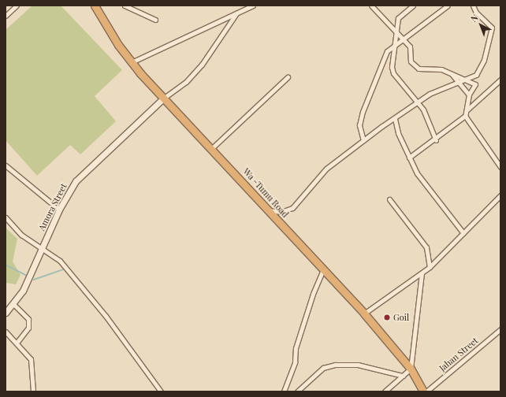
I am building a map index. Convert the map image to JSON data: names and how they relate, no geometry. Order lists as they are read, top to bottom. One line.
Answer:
{"streets":{"highway":["Wa -Tumu Road"],"street":["Amora Street","Jahan Street"]},"crossings":[["Wa -Tumu Road","Amora Street"]],"places":["Goil"],"north":"top left"}
